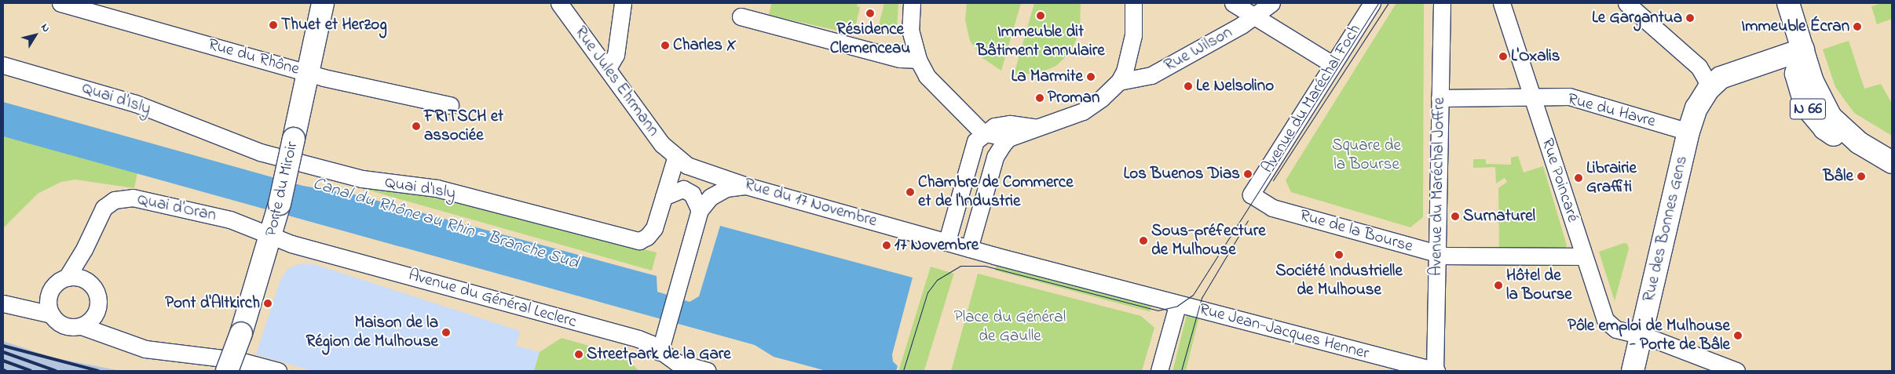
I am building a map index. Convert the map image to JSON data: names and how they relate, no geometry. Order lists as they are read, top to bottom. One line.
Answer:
{"streets":{"main road":["N 66","Porte du Miroir","Rue des Bonnes Gens"],"street":["Rue Wilson","Rue du Rhône","Rue Jules Ehrmann","Quai d'Isly","Avenue du Maréchal Foch","Rue du Havre","Rue Poincaré","Avenue du Maréchal Joffre","Rue du 17 Novembre","Quai d'Oran","Rue de la Bourse","Avenue du Général Leclerc","Rue Jean-Jacques Henner"]},"crossings":[["Rue du Rhône","Porte du Miroir"],["Rue Jules Ehrmann","Quai d'Isly"],["Rue Jules Ehrmann","Rue du 17 Novembre"],["Quai d'Isly","Rue du 17 Novembre"],["Avenue du Maréchal Foch","Rue de la Bourse"],["Rue du Havre","Rue Poincaré"],["Rue du Havre","Avenue du Maréchal Joffre"],["Rue du Havre","Rue des Bonnes Gens"],["Rue Poincaré","Rue des Bonnes Gens"],["Rue Poincaré","Rue de la Bourse"],["Avenue du Maréchal Joffre","Rue de la Bourse"],["Avenue du Maréchal Joffre","Rue Jean-Jacques Henner"],["Porte du Miroir","Quai d'Oran"],["Porte du Miroir","Avenue du Général Leclerc"],["Quai d'Oran","Avenue du Général Leclerc"]],"water":["Canal du Rhône au Rhin - Branche Sud"],"parks":["Square de la Bourse","Place du Général de Gaulle"],"places":["Résidence Clemenceau","Immeuble dit Bâtiment annulaire","Le Gargantua","Thuet et Herzog","Immeuble Écran","Charles X","L'Oxalis","La Marmite","Le Nelsolino","Proman","FRITSCH et associée","Los Buenos Dias","Bâle","Librairie Graffiti","Chambre de Commerce et de l'Industrie","Surnaturel","Sous-préfecture de Mulhouse","17 Novembre","Société Industrielle de Mulhouse","Hôtel de la Bourse","Pont d'Altkirch","Maison de la Région de Mulhouse","Pôle emploi de Mulhouse - Porte de Bâle","Streetpark de la Gare"],"north":"top right"}
